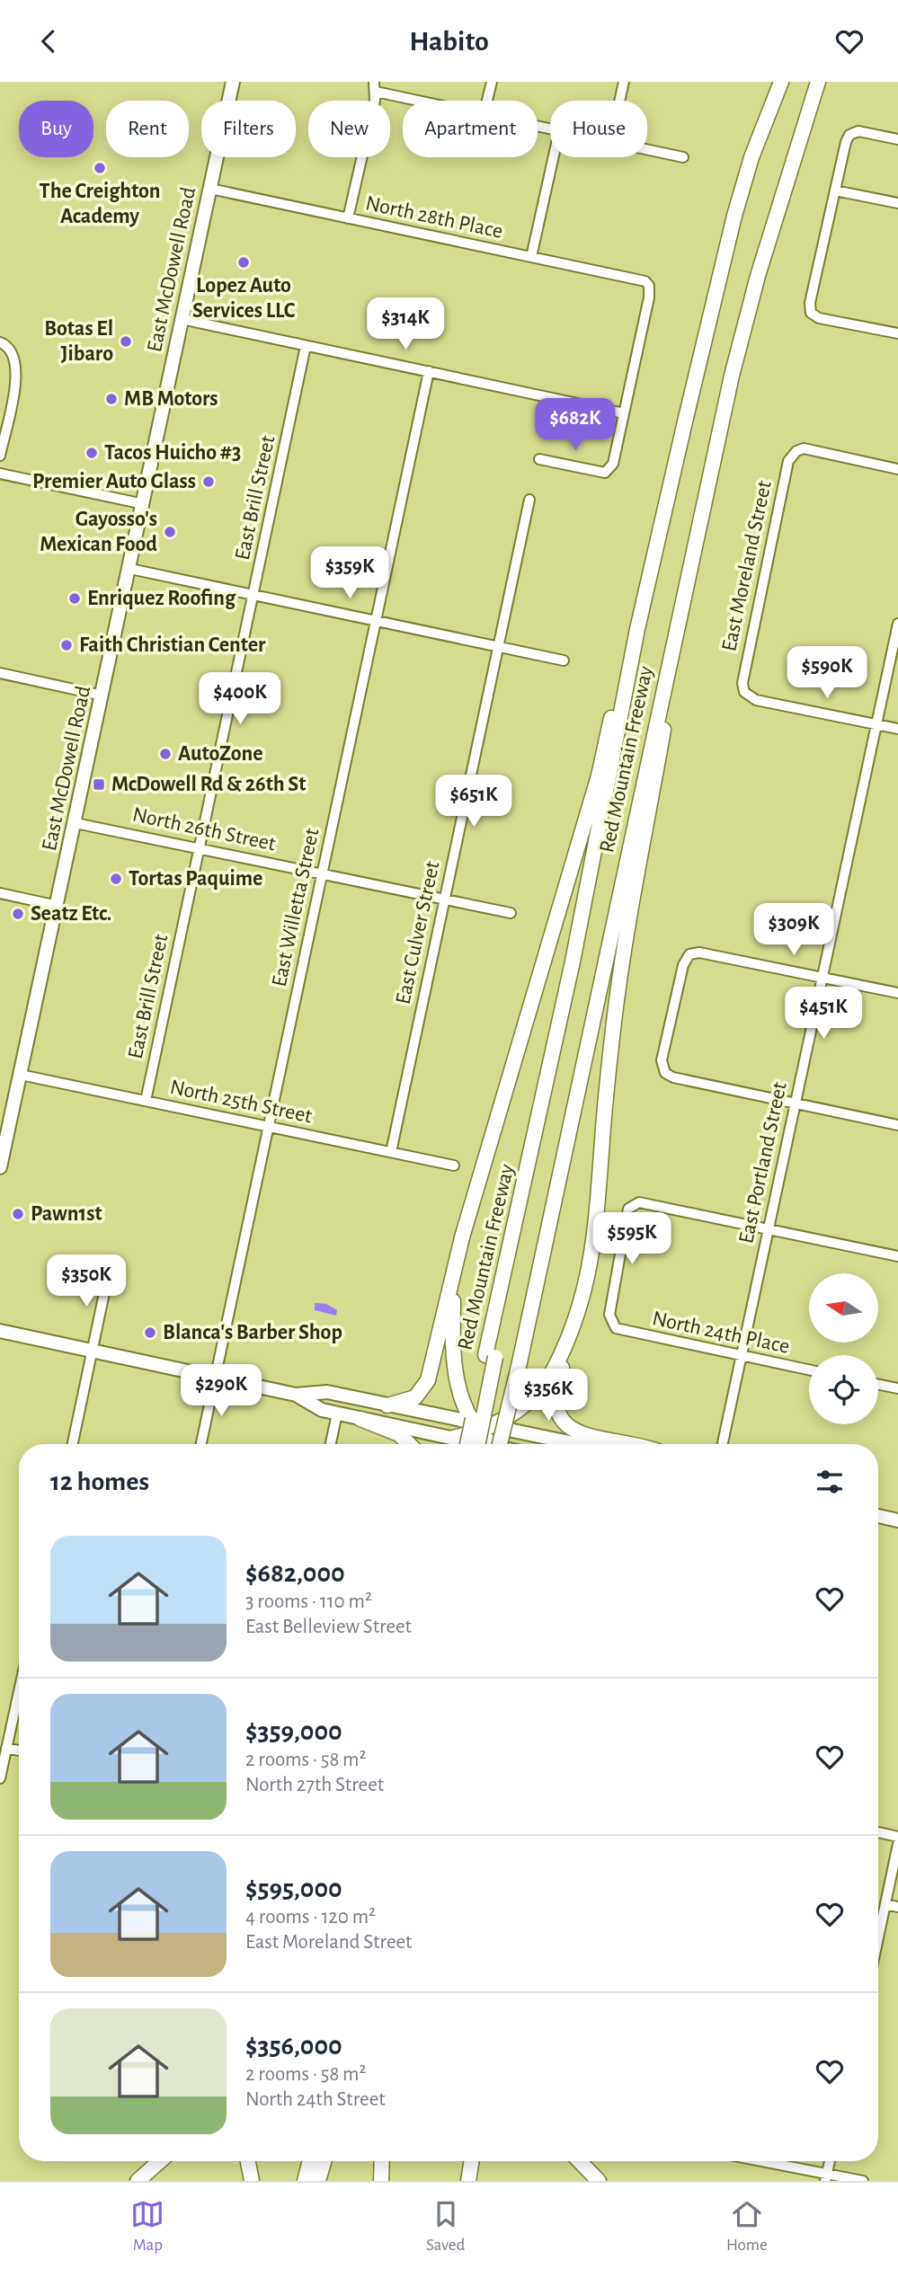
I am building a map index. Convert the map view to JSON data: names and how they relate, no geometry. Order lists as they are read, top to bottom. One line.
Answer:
{"streets":{"highway":["Red Mountain Freeway"],"main road":["East McDowell Road"],"street":["North 28th Place","East Brill Street","East Moreland Street","North 26th Street","East Willetta Street","East Culver Street","North 25th Street","East Portland Street","North 24th Place"]},"crossings":[["North 28th Place","East McDowell Road"],["East McDowell Road","North 26th Street"],["East McDowell Road","North 25th Street"],["East Brill Street","North 26th Street"],["East Brill Street","North 25th Street"],["East Moreland Street","East Portland Street"],["North 26th Street","East Willetta Street"],["North 26th Street","East Culver Street"],["East Willetta Street","North 25th Street"],["East Culver Street","North 25th Street"],["East Portland Street","North 24th Place"]],"places":{"other":["The Creighton Academy","Lopez Auto Services LLC","Botas El Jibaro","MB Motors","Tacos Huicho #3","Premier Auto Glass","Gayosso's Mexican Food","Enriquez Roofing","Faith Christian Center","AutoZone","Tortas Paquime","Seatz Etc.","Pawn1st","Blanca's Barber Shop"],"transit":["McDowell Rd & 26th St"]},"north":"left","page":{"header":"Habito","chip":["Buy","Rent","Filters","New","Apartment","House"],"price":["$314K","$682K","$359K","$590K","$400K","$651K","$309K","$451K","$595K","$350K","$290K","$356K"],"heading":"12 homes","list":[{"name":"$682,000","note":"3 rooms · 110 m² · East Belleview Street"},{"name":"$359,000","note":"2 rooms · 58 m² · North 27th Street"},{"name":"$595,000","note":"4 rooms · 120 m² · East Moreland Street"},{"name":"$356,000","note":"2 rooms · 58 m² · North 24th Street"}],"tabs":["Map","Saved","Home"]}}
